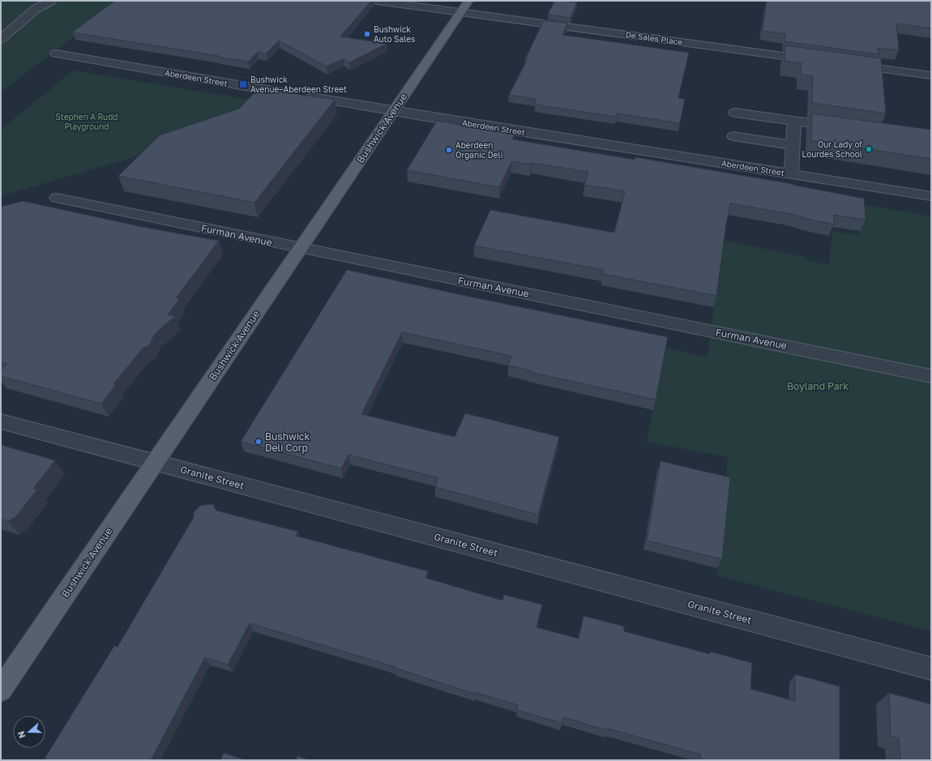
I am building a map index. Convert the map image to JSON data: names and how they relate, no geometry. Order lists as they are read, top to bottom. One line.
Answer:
{"streets":{"main road":["Bushwick Avenue"],"street":["De Sales Place","Aberdeen Street","Furman Avenue","Granite Street"]},"crossings":[["De Sales Place","Bushwick Avenue"],["Aberdeen Street","Bushwick Avenue"],["Bushwick Avenue","Furman Avenue"],["Bushwick Avenue","Granite Street"]],"parks":["Stephen A Rudd Playground","Boyland Park"],"places":{"other":["Bushwick Auto Sales","Our Lady of Lourdes School","Aberdeen Organic Deli","Bushwick Deli Corp"],"transit":["Bushwick Avenue–Aberdeen Street"]},"north":"left"}
